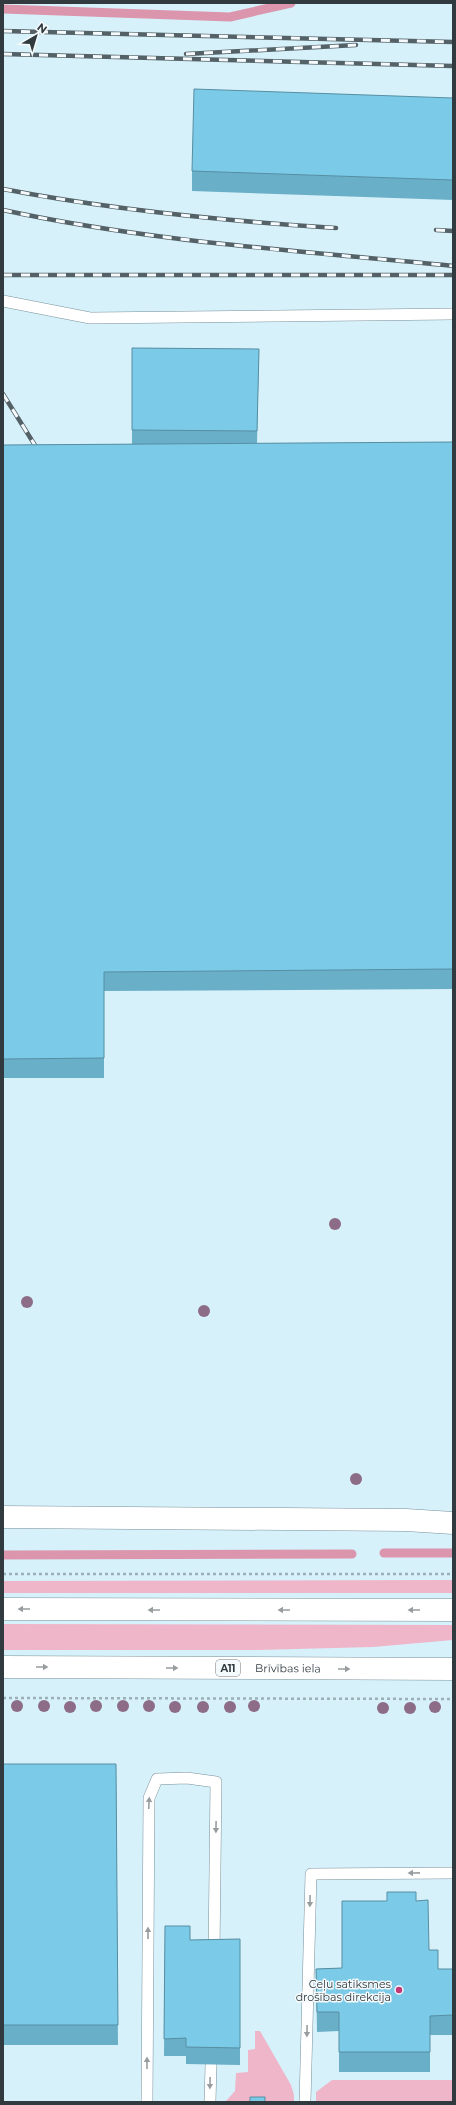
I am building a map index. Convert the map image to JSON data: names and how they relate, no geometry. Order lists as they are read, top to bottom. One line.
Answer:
{"streets":{"main road":["A11","Brīvības iela"]},"places":["Ceļu satiksmes drošības direkcija"],"north":"top right"}
